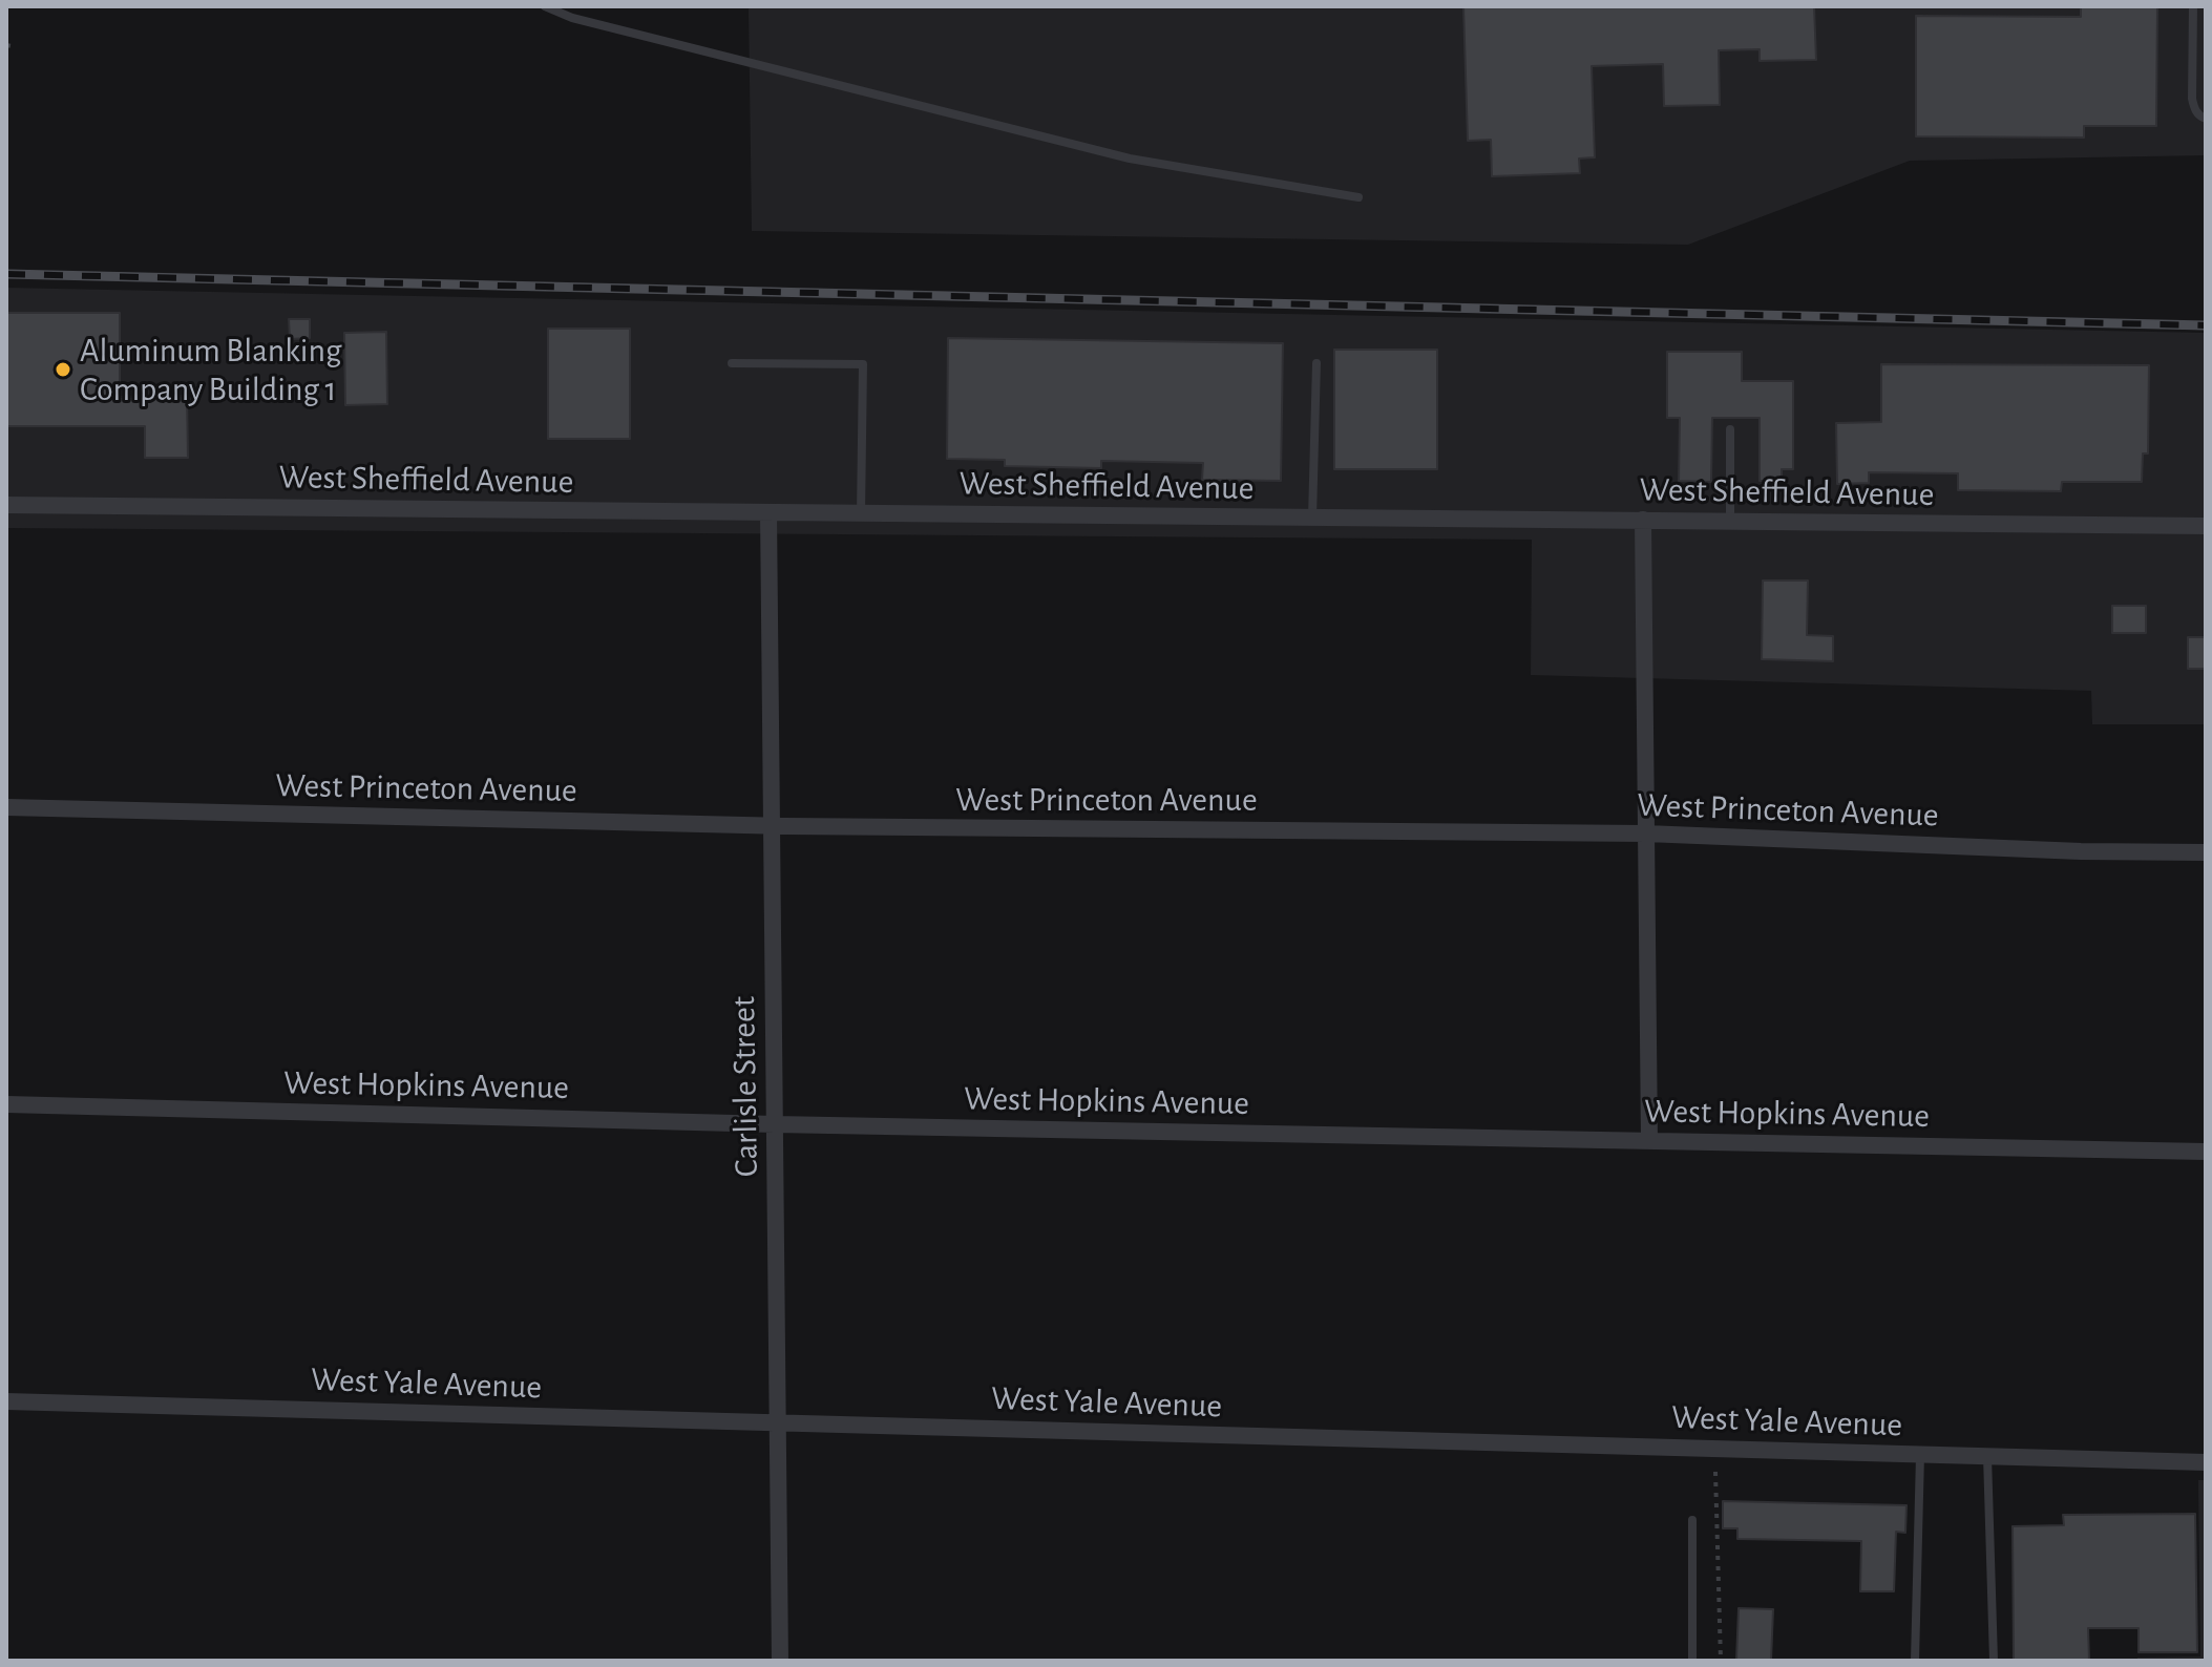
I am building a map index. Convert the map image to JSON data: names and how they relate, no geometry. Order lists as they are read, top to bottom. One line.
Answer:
{"streets":{"street":["West Sheffield Avenue","West Princeton Avenue","West Hopkins Avenue","Carlisle Street","West Yale Avenue"]},"crossings":[["West Sheffield Avenue","Carlisle Street"],["West Princeton Avenue","Carlisle Street"],["West Hopkins Avenue","Carlisle Street"],["Carlisle Street","West Yale Avenue"]],"places":["Aluminum Blanking Company Building 1"]}
